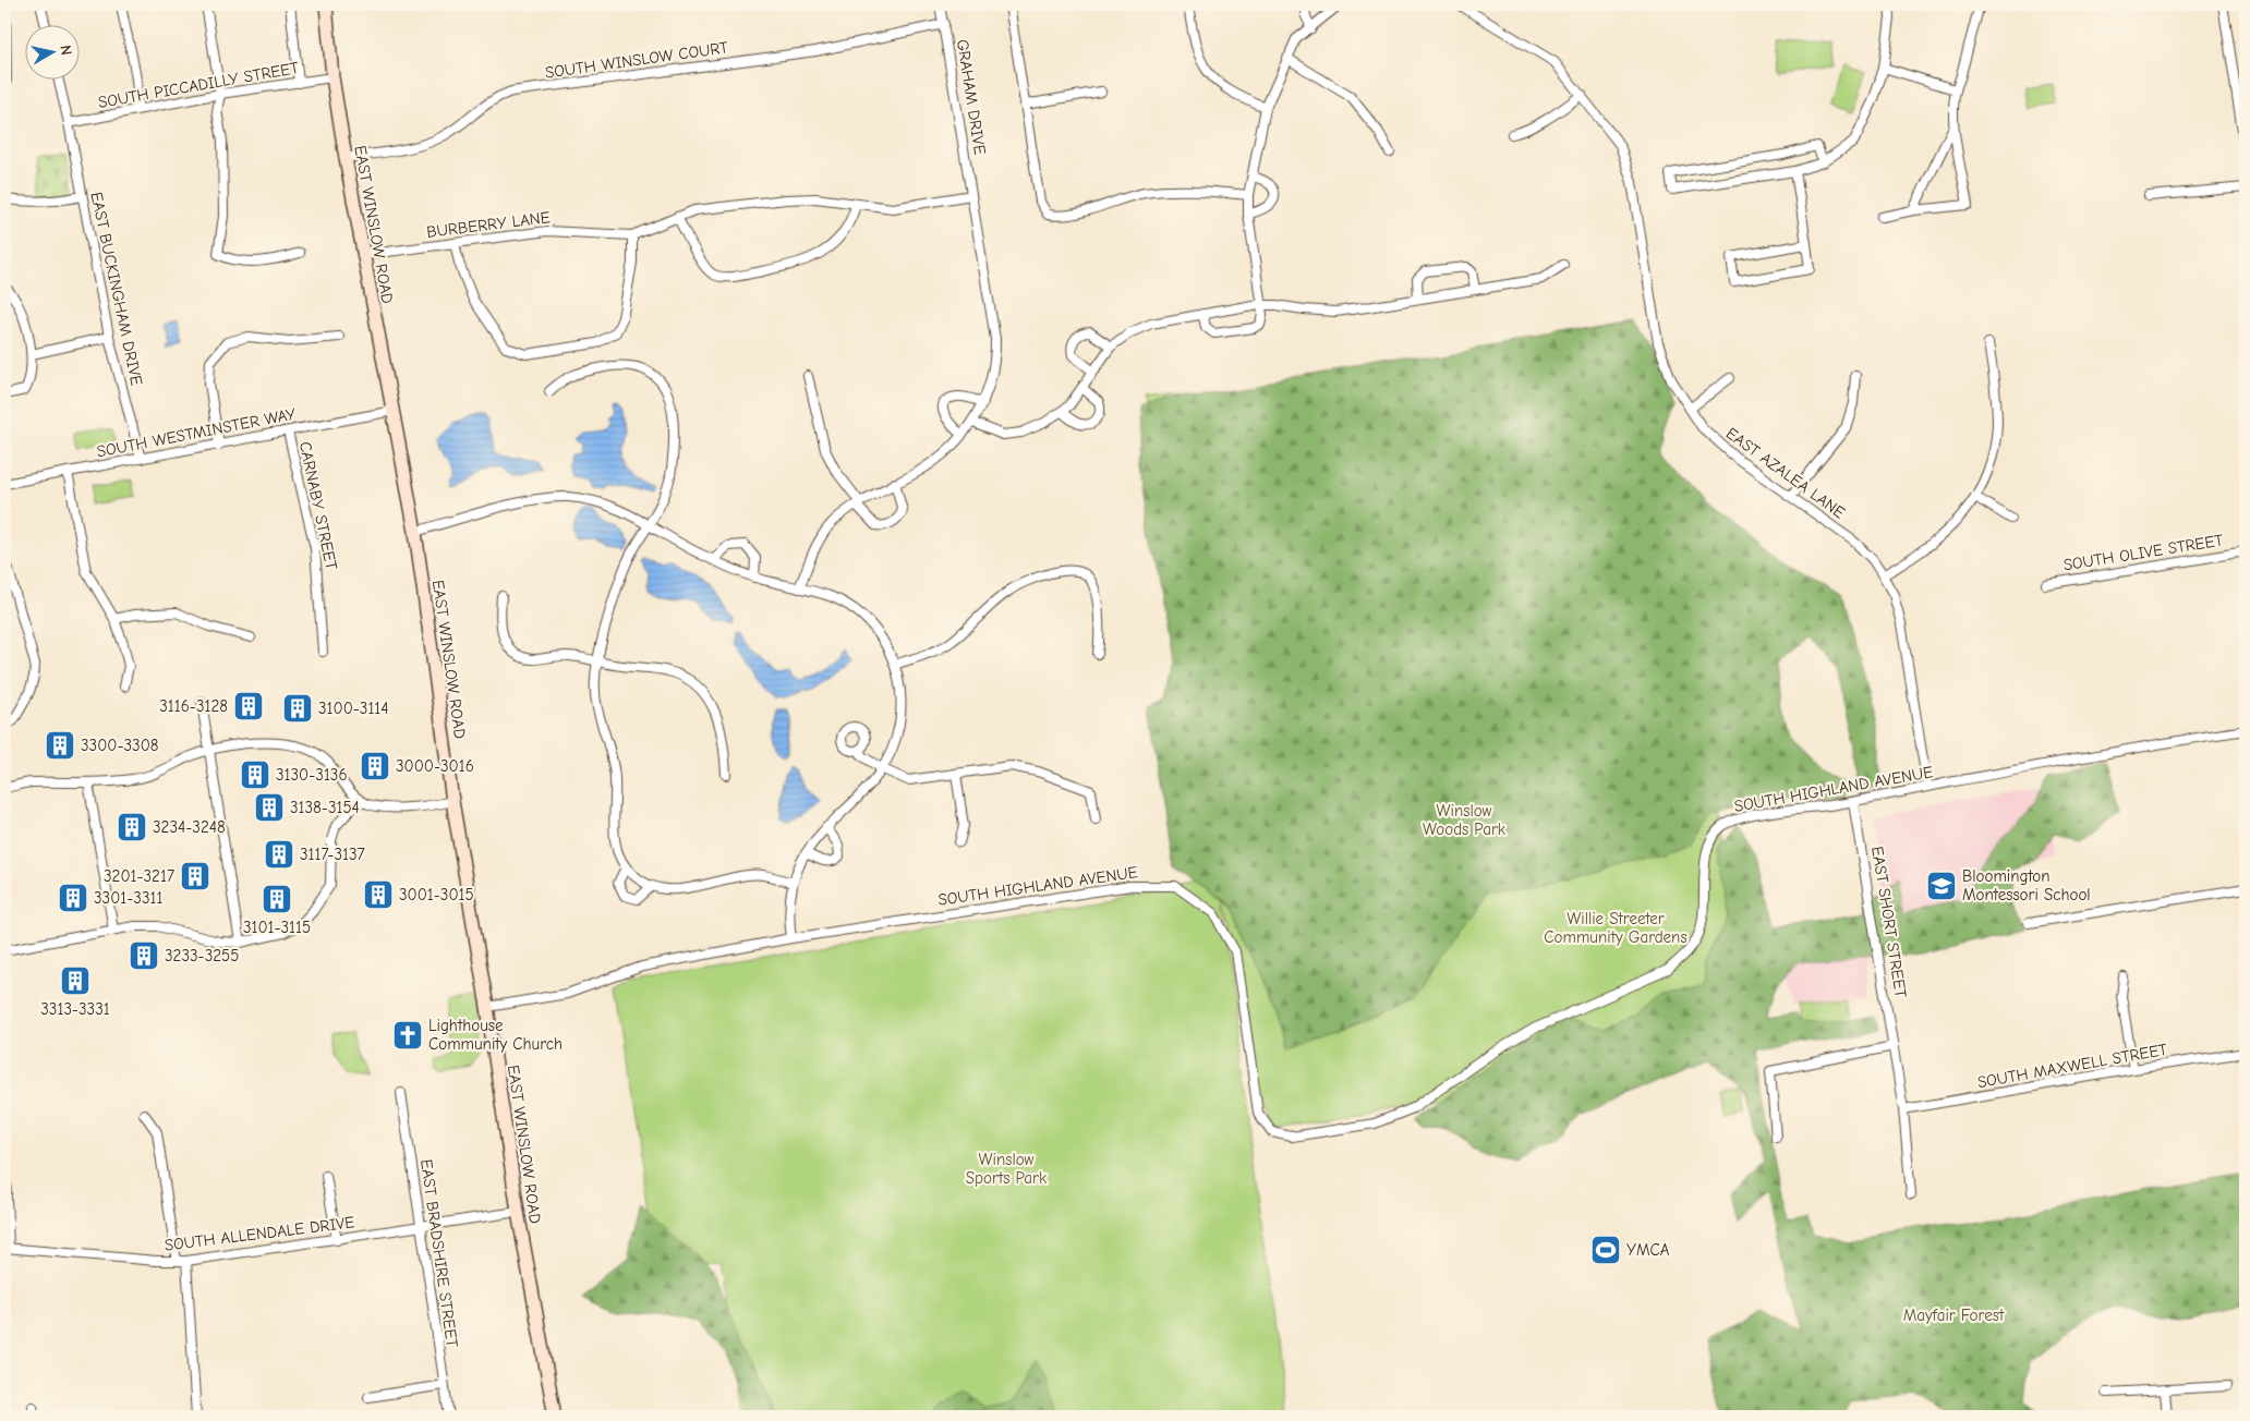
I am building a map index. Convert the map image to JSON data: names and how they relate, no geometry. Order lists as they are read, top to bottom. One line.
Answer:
{"streets":{"main road":["EAST WINSLOW ROAD"],"street":["SOUTH WINSLOW COURT","SOUTH PICCADILLY STREET","GRAHAM DRIVE","BURBERRY LANE","EAST BUCKINGHAM DRIVE","SOUTH WESTMINSTER WAY","EAST AZALEA LANE","CARNABY STREET","SOUTH OLIVE STREET","SOUTH HIGHLAND AVENUE","EAST SHORT STREET","SOUTH MAXWELL STREET","SOUTH ALLENDALE DRIVE","EAST BRADSHIRE STREET"]},"crossings":[["SOUTH WINSLOW COURT","GRAHAM DRIVE"],["SOUTH WINSLOW COURT","EAST WINSLOW ROAD"],["SOUTH PICCADILLY STREET","EAST WINSLOW ROAD"],["SOUTH PICCADILLY STREET","EAST BUCKINGHAM DRIVE"],["GRAHAM DRIVE","BURBERRY LANE"],["EAST WINSLOW ROAD","BURBERRY LANE"],["EAST WINSLOW ROAD","SOUTH WESTMINSTER WAY"],["EAST WINSLOW ROAD","SOUTH HIGHLAND AVENUE"],["EAST WINSLOW ROAD","SOUTH ALLENDALE DRIVE"],["EAST BUCKINGHAM DRIVE","SOUTH WESTMINSTER WAY"],["SOUTH WESTMINSTER WAY","CARNABY STREET"],["EAST AZALEA LANE","SOUTH HIGHLAND AVENUE"],["SOUTH HIGHLAND AVENUE","EAST SHORT STREET"],["EAST SHORT STREET","SOUTH MAXWELL STREET"],["SOUTH ALLENDALE DRIVE","EAST BRADSHIRE STREET"]],"parks":["Winslow Woods Park","Willie Streeter Community Gardens","Winslow Sports Park","Mayfair Forest"],"places":{"building":["3116-3128","3100-3114","3300-3308","3000-3016","3130-3136","3138-3154","3234-3248","3117-3137","3201-3217","3001-3015","3301-3311","3101-3115","3233-3255","3313-3331"],"school or university":["Bloomington Montessori School"],"church":["Lighthouse Community Church"],"sports":["YMCA"]},"north":"right"}
